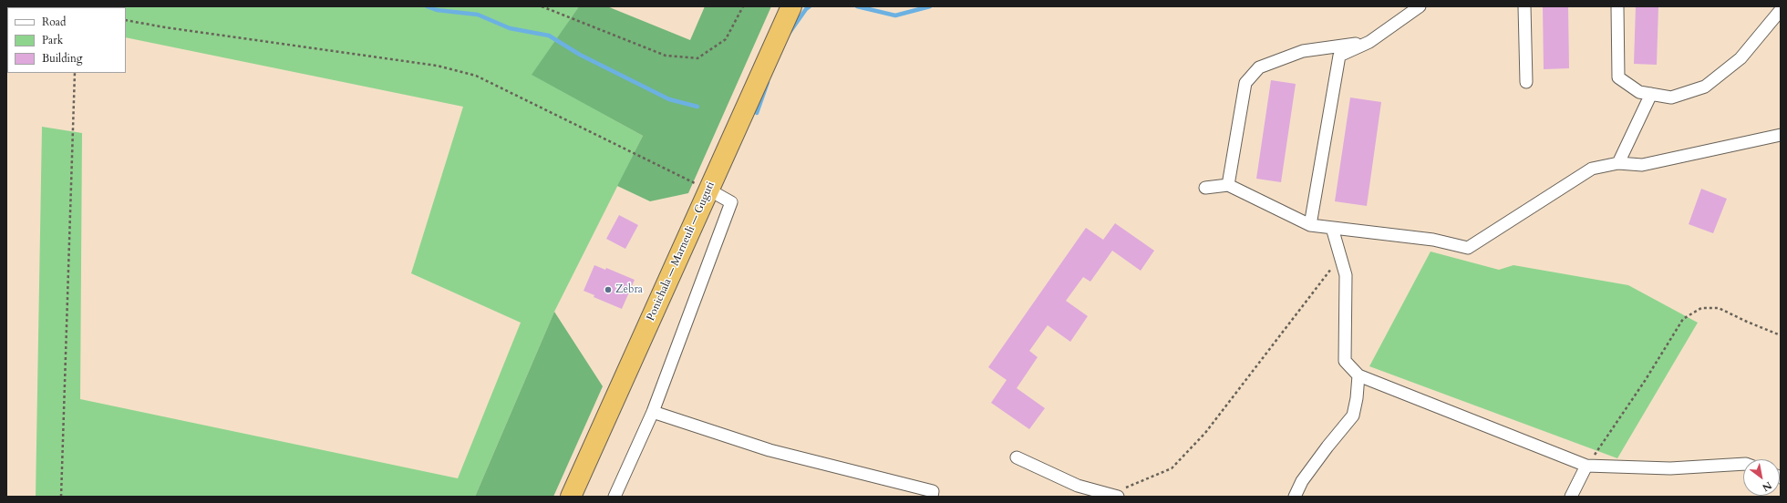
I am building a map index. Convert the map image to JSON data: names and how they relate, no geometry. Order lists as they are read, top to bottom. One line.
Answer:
{"streets":{"highway":["Ponichala — Marneuli — Guguti"]},"places":["Zebra"],"legend":["Road","Park","Building"],"north":"bottom right"}
